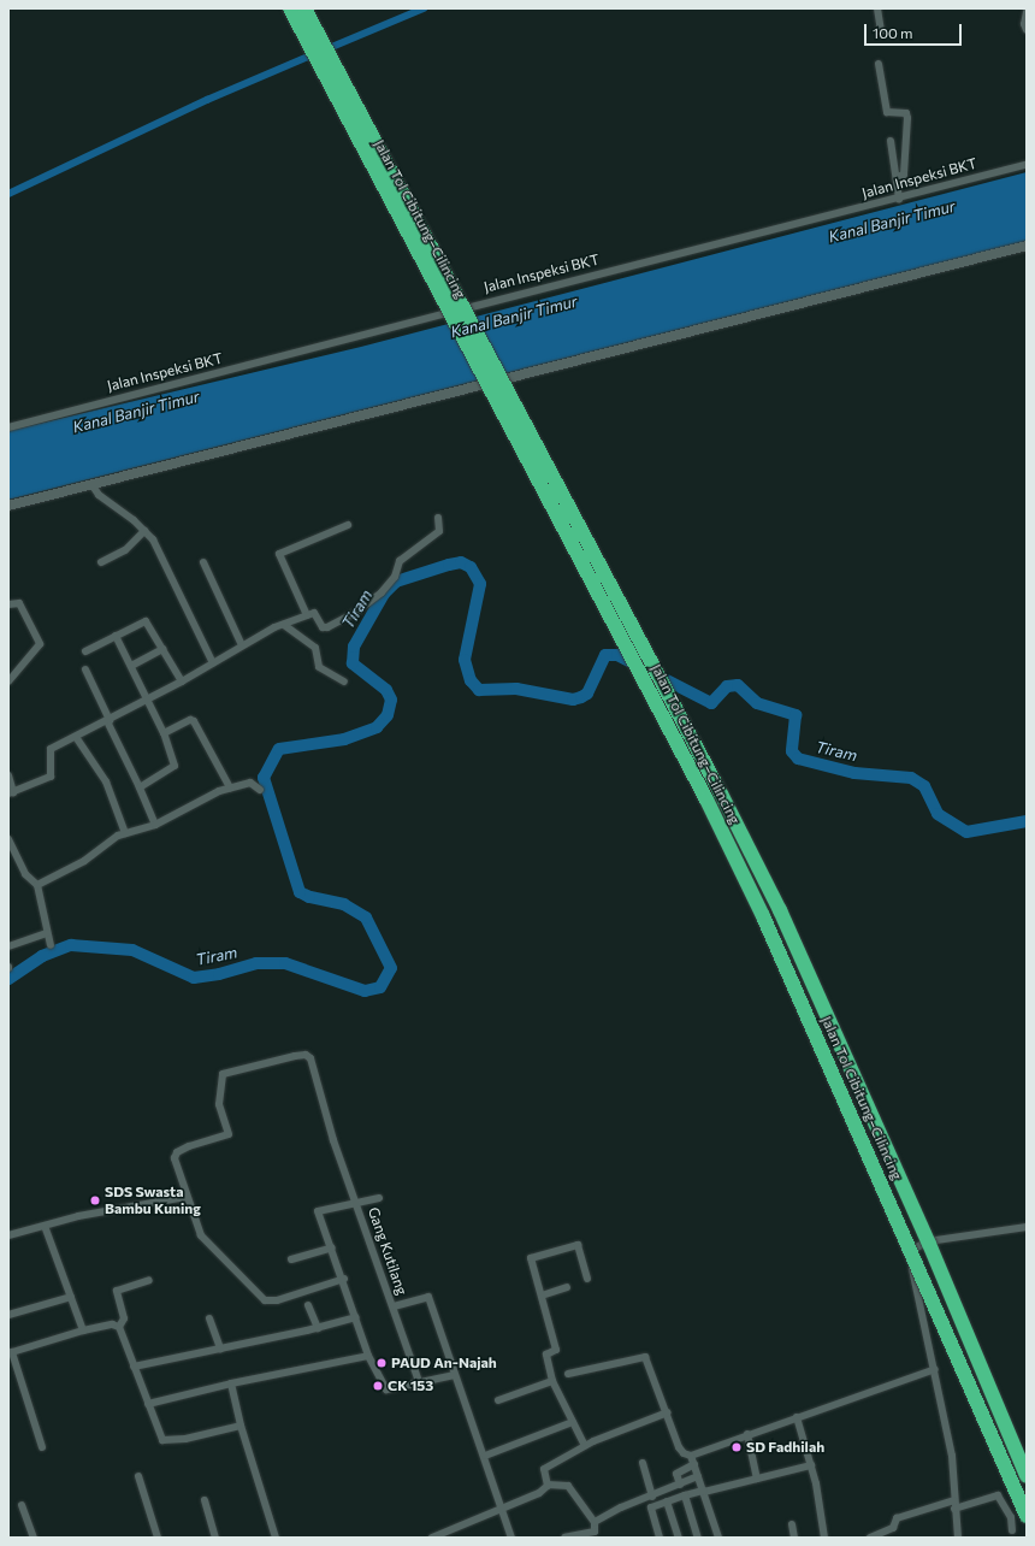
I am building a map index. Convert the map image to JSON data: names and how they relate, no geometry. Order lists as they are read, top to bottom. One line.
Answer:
{"streets":{"highway":["Jalan Tol Cibitung–Cilincing"],"street":["Jalan Inspeksi BKT","Gang Kutilang"]},"water":["Kanal Banjir Timur","Tiram"],"places":["SDS Swasta Bambu Kuning","PAUD An-Najah","CK 153","SD Fadhilah"],"scale_bar":"100 m"}
